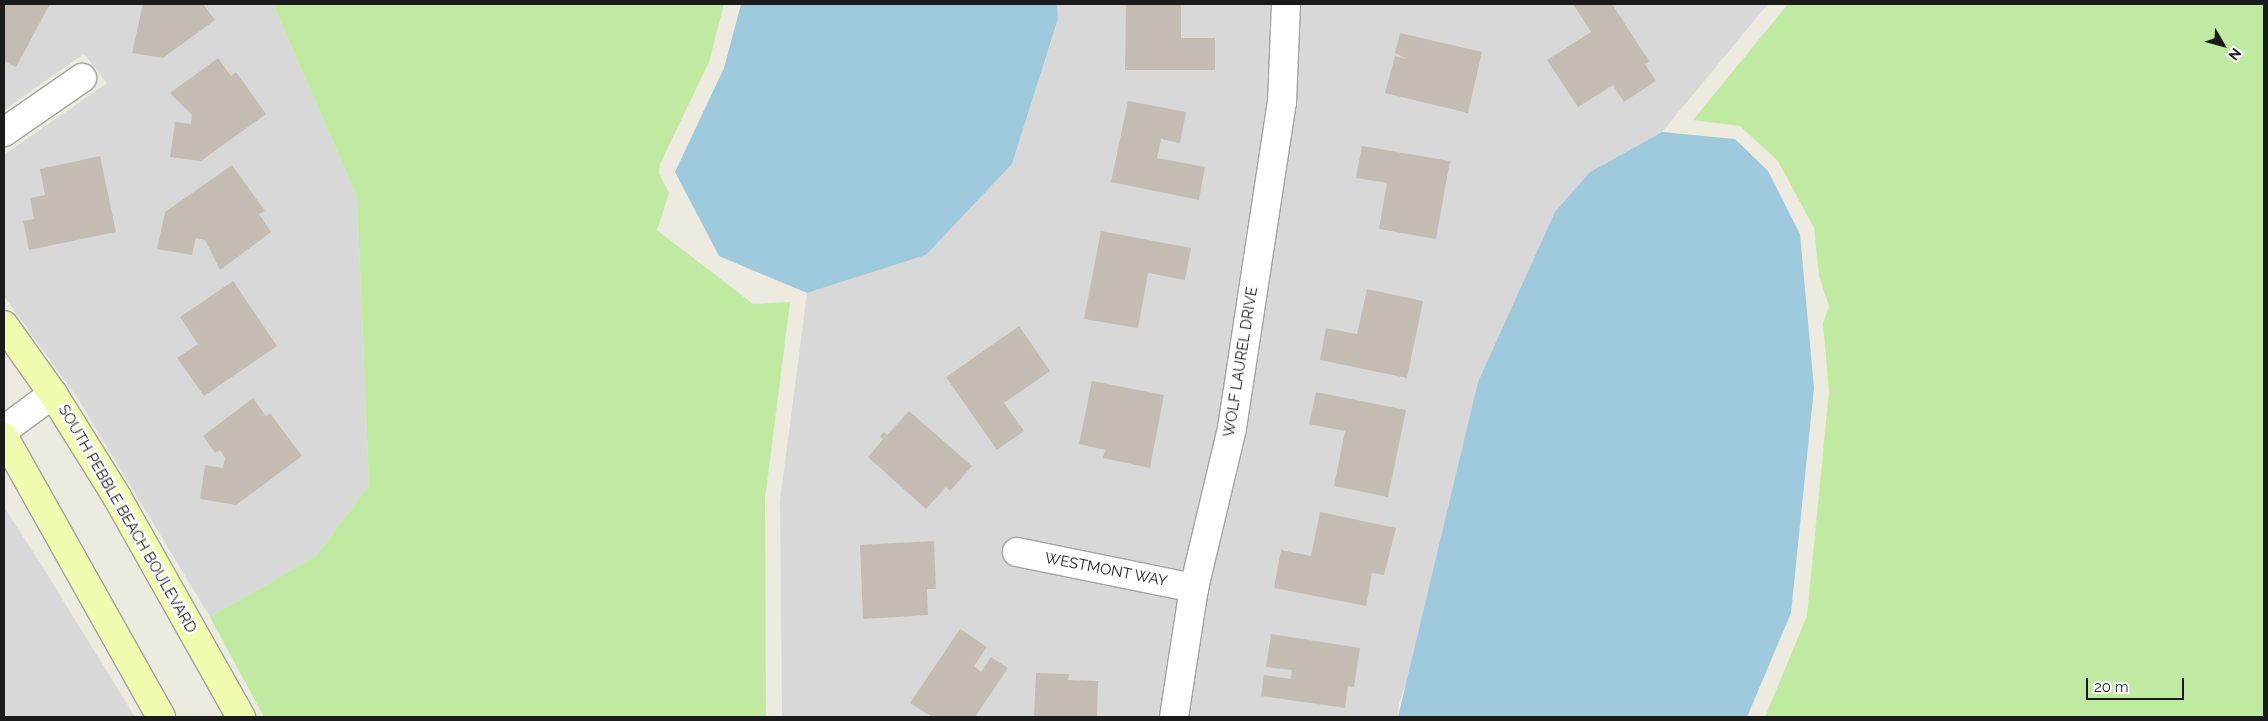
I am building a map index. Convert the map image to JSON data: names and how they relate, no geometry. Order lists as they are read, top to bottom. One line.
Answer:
{"streets":{"street":["WOLF LAUREL DRIVE","SOUTH PEBBLE BEACH BOULEVARD","WESTMONT WAY"]},"crossings":[["WOLF LAUREL DRIVE","WESTMONT WAY"]],"scale_bar":"20 m","north":"bottom right"}
